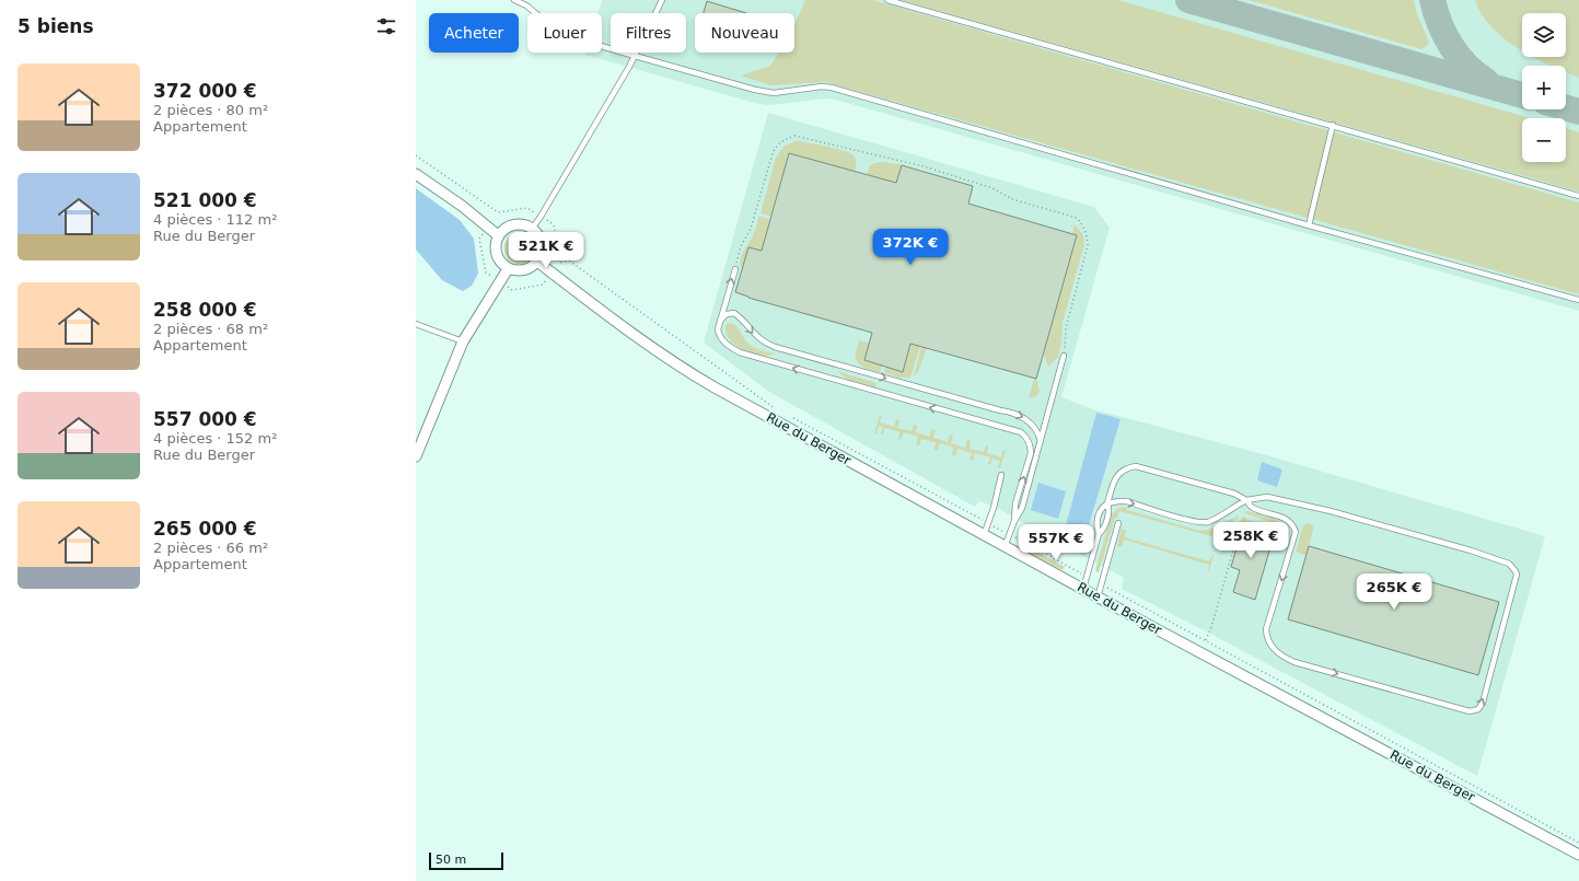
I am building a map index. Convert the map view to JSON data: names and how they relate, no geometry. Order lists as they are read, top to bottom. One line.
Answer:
{"streets":{"street":["Rue du Berger"]},"scale_bar":"50 m","page":{"heading":"5 biens","map_buttons":["+","−"],"chip":["Acheter","Louer","Filtres","Nouveau"],"list":[{"name":"372 000 €","note":"2 pièces · 80 m² · Appartement"},{"name":"521 000 €","note":"4 pièces · 112 m² · Rue du Berger"},{"name":"258 000 €","note":"2 pièces · 68 m² · Appartement"},{"name":"557 000 €","note":"4 pièces · 152 m² · Rue du Berger"},{"name":"265 000 €","note":"2 pièces · 66 m² · Appartement"}],"price":["372K €","521K €","258K €","557K €","265K €"],"scale":"50 m"}}
